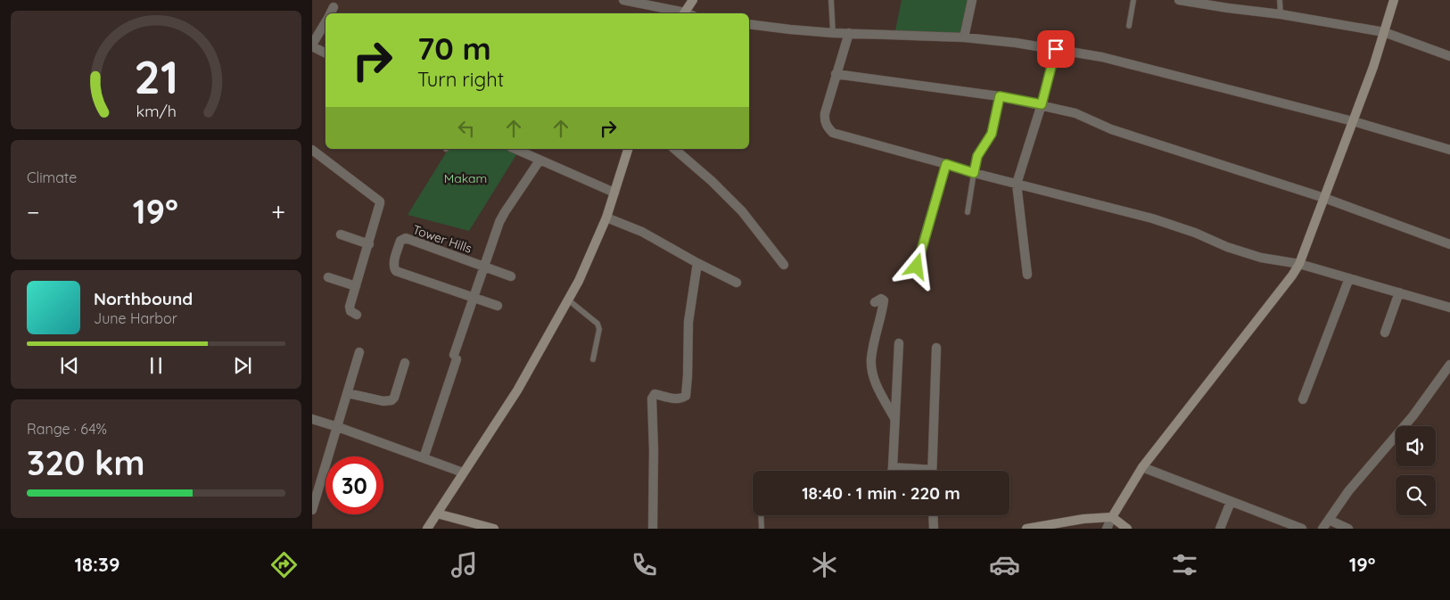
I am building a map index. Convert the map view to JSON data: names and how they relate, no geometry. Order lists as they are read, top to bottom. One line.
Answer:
{"streets":{"street":["Tower Hills"]},"parks":["Makam"],"page":{"turn":["70 m","Turn right"],"tile":["Climate",["Range · 64%","320 km"]],"heat":["−","19°","+"],"song":["Northbound","June Harbor"],"limit":"30","trip":"18:40 · 1 min · 220 m","tabs":["18:39","19°"],"gauge":["21","km/h"]}}
